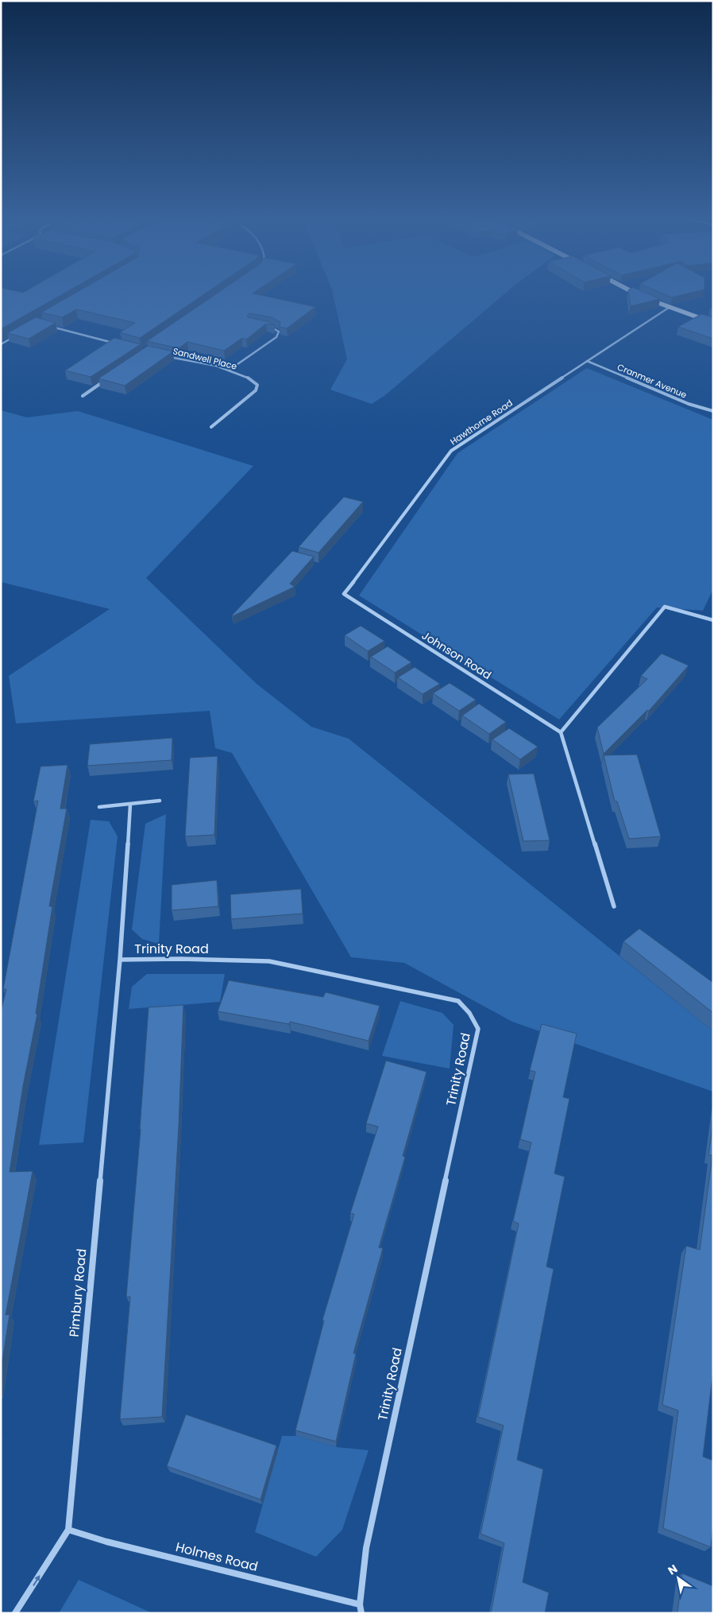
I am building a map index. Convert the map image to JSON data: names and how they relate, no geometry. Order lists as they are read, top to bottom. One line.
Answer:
{"streets":{"street":["Sandwell Place","Cranmer Avenue","Hawthorne Road","Johnson Road","Trinity Road","Pimbury Road","Holmes Road"]},"crossings":[["Cranmer Avenue","Hawthorne Road"],["Hawthorne Road","Johnson Road"],["Trinity Road","Pimbury Road"],["Trinity Road","Holmes Road"],["Pimbury Road","Holmes Road"]],"north":"top left"}
